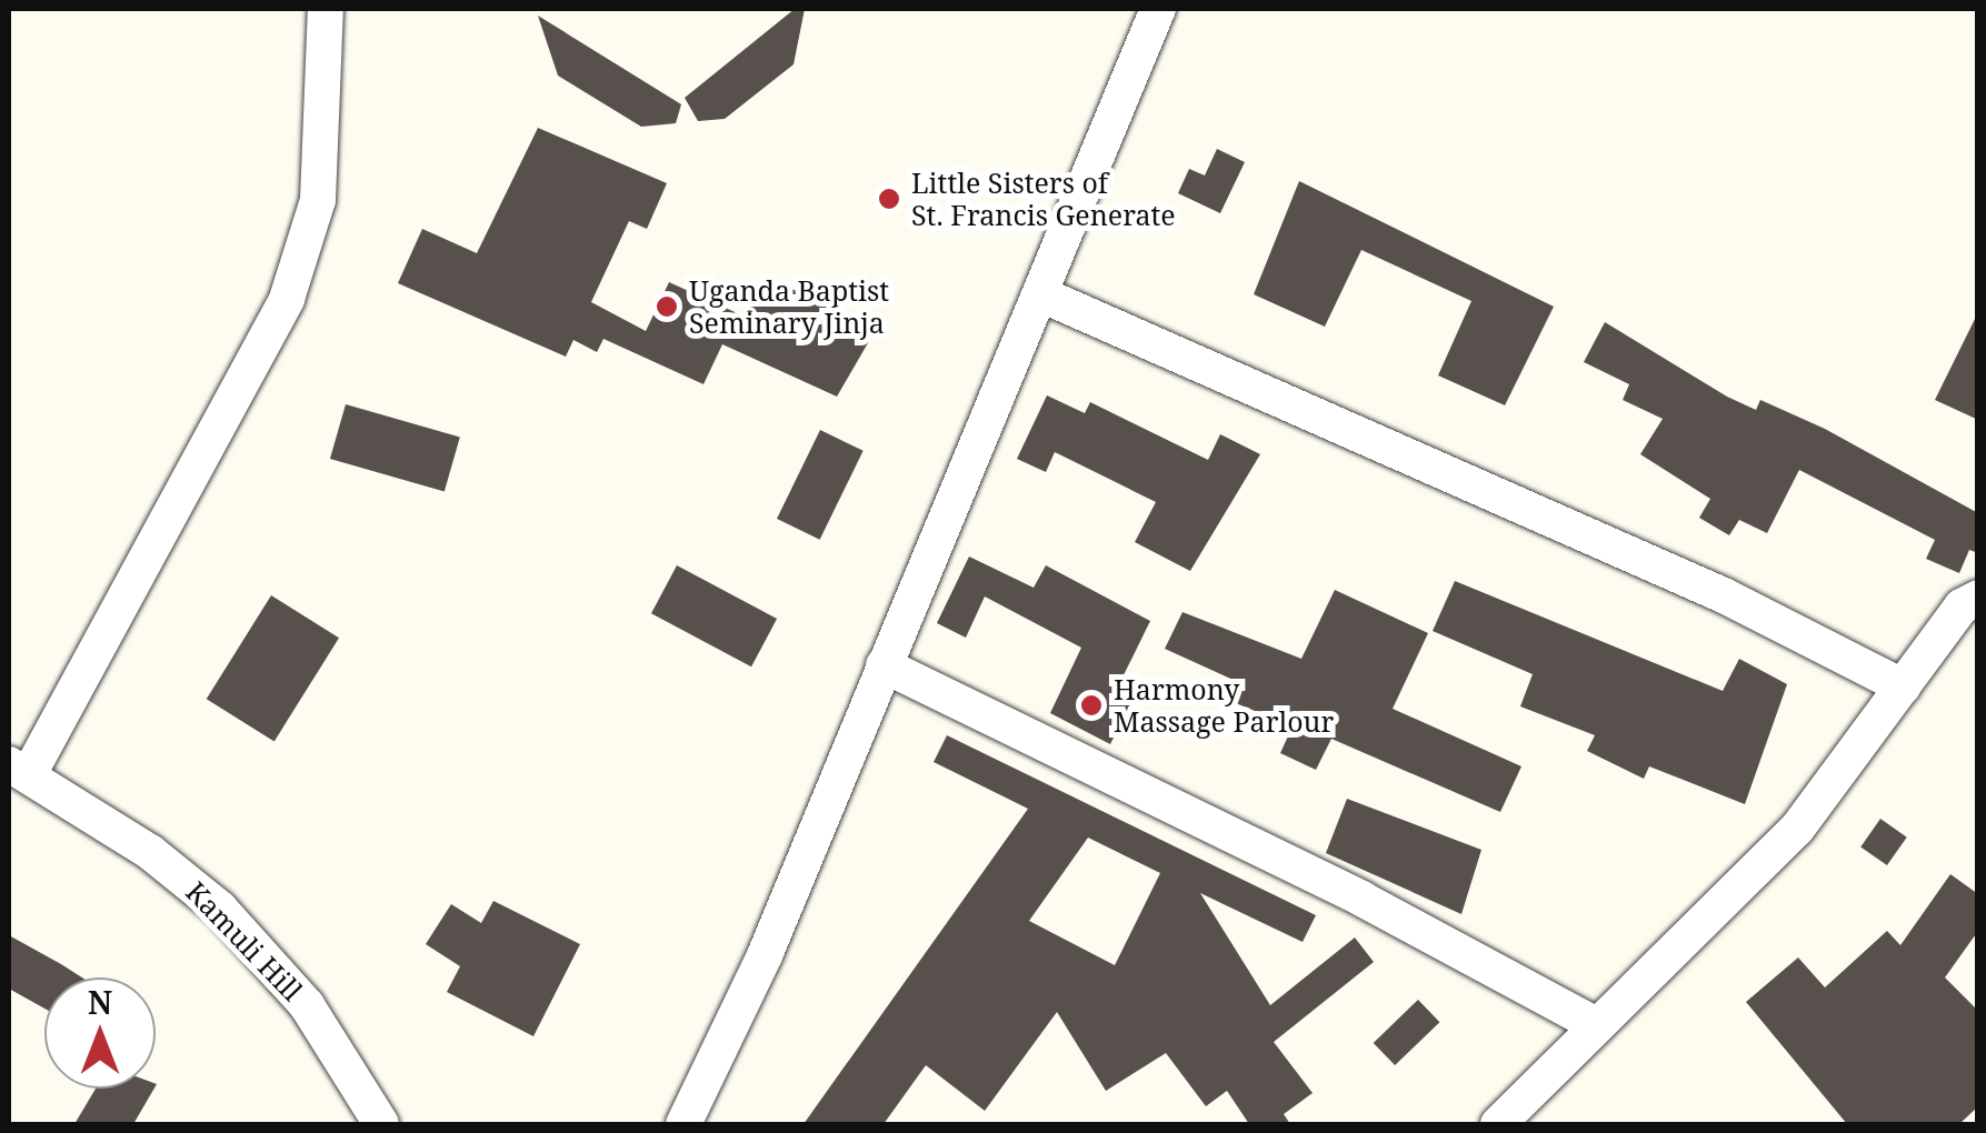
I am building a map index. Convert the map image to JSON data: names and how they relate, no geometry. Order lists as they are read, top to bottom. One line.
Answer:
{"streets":{"street":["Kamuli Hill"]},"places":["Little Sisters of St. Francis Generate","Uganda Baptist Seminary Jinja","Harmony Massage Parlour"],"north":"top"}
